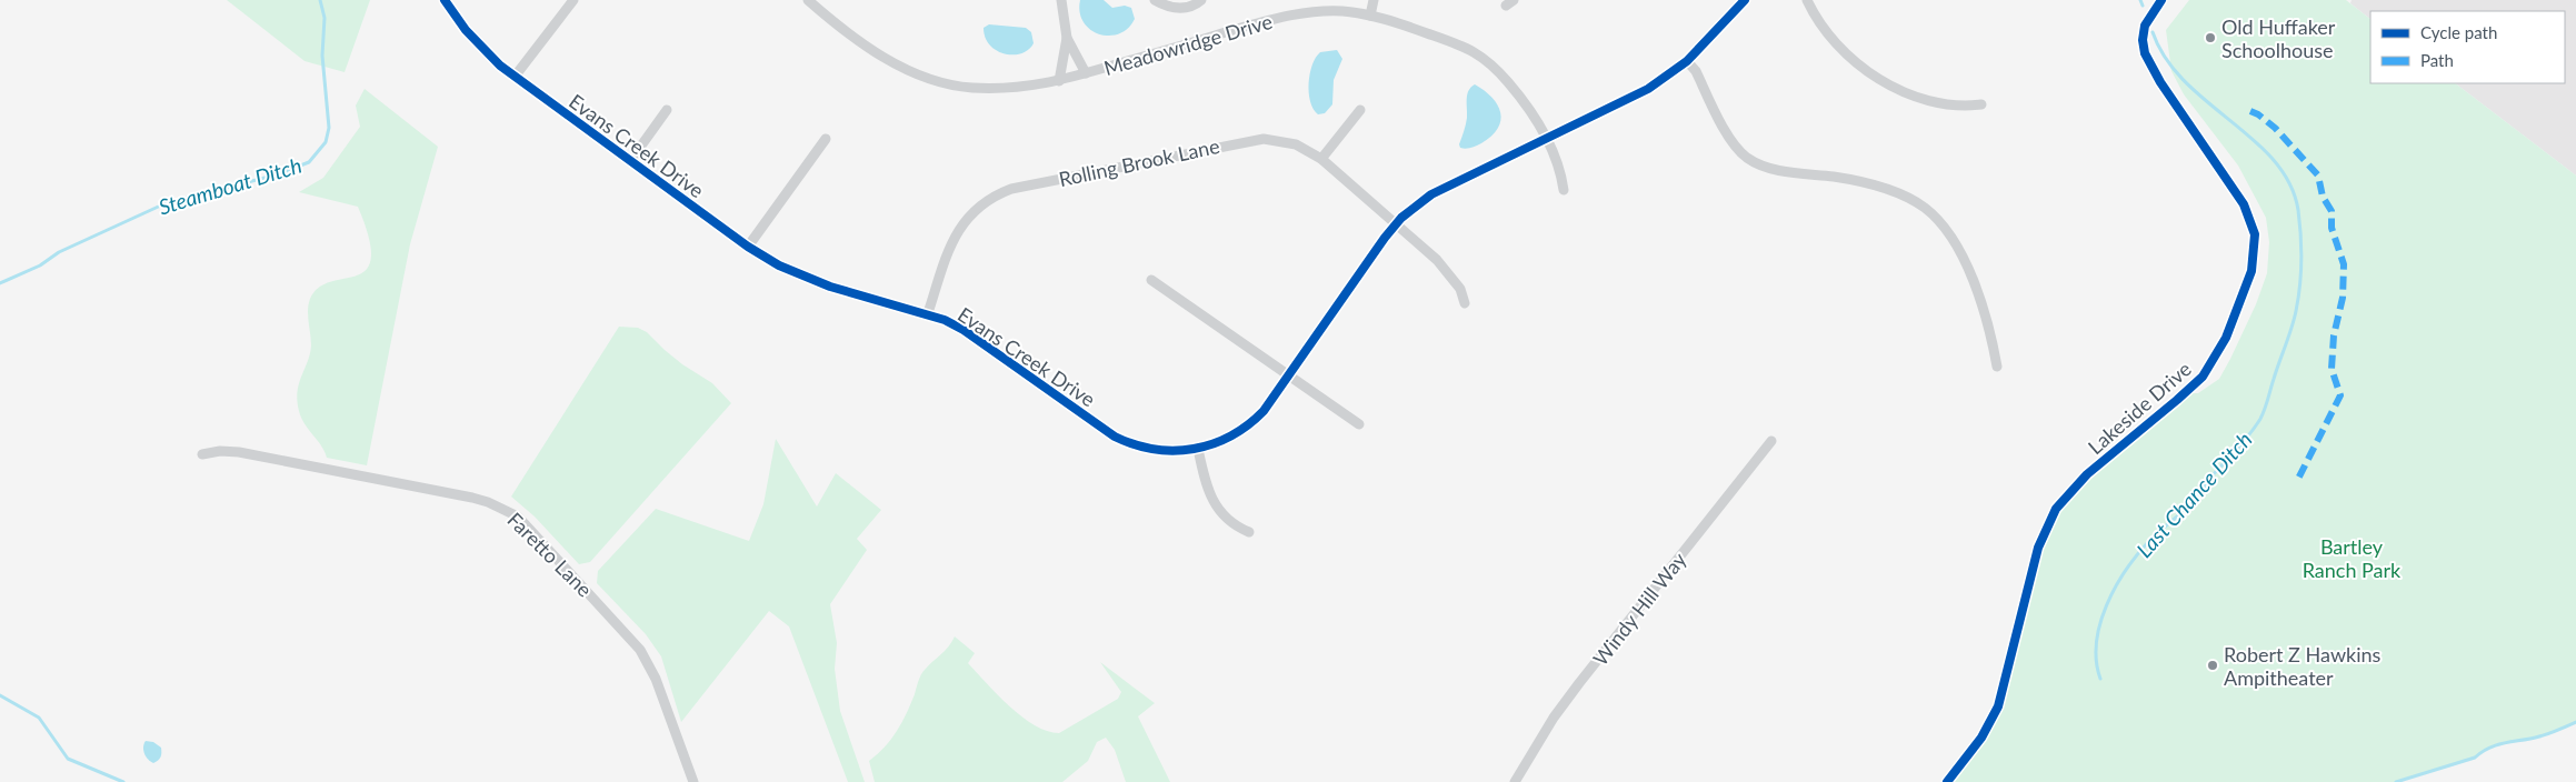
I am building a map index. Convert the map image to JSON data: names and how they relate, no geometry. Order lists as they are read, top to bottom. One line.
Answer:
{"streets":{"street":["Meadowridge Drive","Evans Creek Drive","Rolling Brook Lane","Lakeside Drive","Faretto Lane","Windy Hill Way"]},"crossings":[["Meadowridge Drive","Evans Creek Drive"],["Evans Creek Drive","Rolling Brook Lane"]],"water":["Steamboat Ditch","Last Chance Ditch"],"parks":["Bartley Ranch Park"],"places":["Old Huffaker Schoolhouse","Robert Z Hawkins Ampitheater"],"legend":["Cycle path","Path"]}
